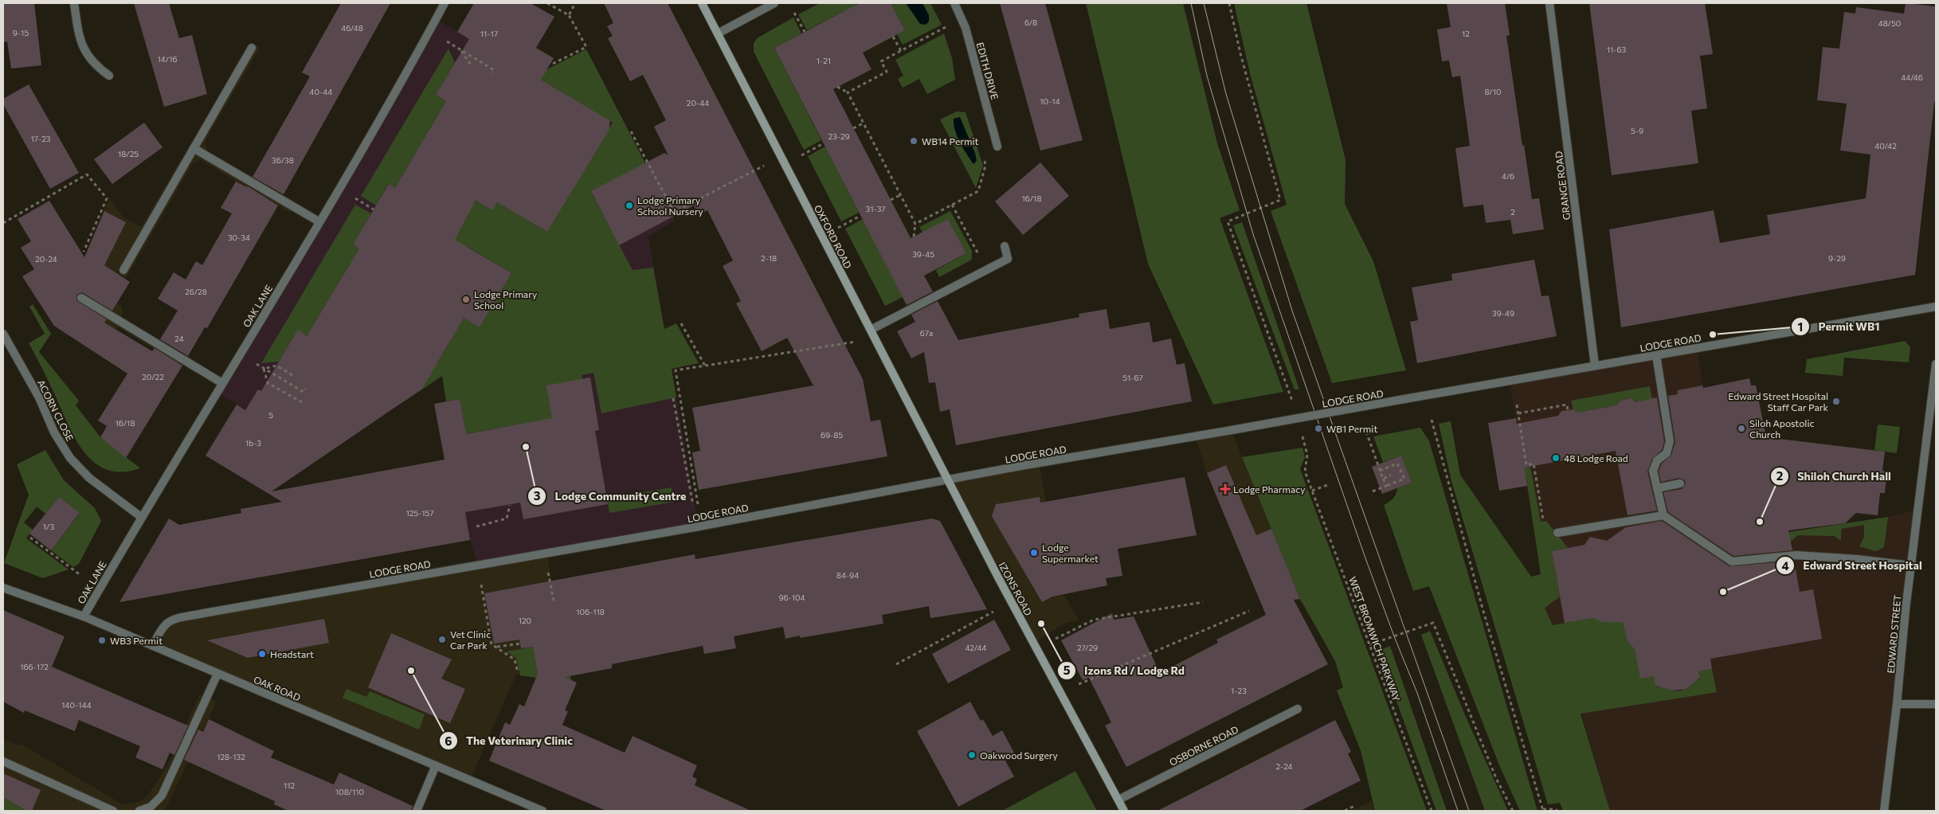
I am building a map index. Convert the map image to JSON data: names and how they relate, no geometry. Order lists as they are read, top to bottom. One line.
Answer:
{"streets":{"street":["EDITH DRIVE","GRANGE ROAD","OXFORD ROAD","OAK LANE","LODGE ROAD","ACORN CLOSE","IZONS ROAD","EDWARD STREET","OAK ROAD","OSBORNE ROAD"],"path":["WEST BROMWICH PARKWAY"]},"crossings":[["GRANGE ROAD","LODGE ROAD"],["OXFORD ROAD","LODGE ROAD"],["OXFORD ROAD","IZONS ROAD"],["OAK LANE","ACORN CLOSE"],["OAK LANE","OAK ROAD"],["LODGE ROAD","IZONS ROAD"],["LODGE ROAD","OAK ROAD"],["IZONS ROAD","OSBORNE ROAD"]],"places":{"other":["WB14 Permit","Lodge Primary School Nursery","Lodge Primary School","Permit WB1","Edward Street Hospital Staff Car Park","WB1 Permit","Siloh Apostolic Church","Lodge Community Centre","48 Lodge Road","Shiloh Church Hall","Lodge Supermarket","Edward Street Hospital","Izons Rd / Lodge Rd","Vet Clinic Car Park","WB3 Permit","Headstart","The Veterinary Clinic","Oakwood Surgery"],"health":["Lodge Pharmacy"]},"house_numbers":["6/8","48/50","46/48","9-15","11-17","12","11-63","14/16","1-21","44/46","40-44","8/10","10-14","20-44","5-9","23-29","17-23","40/42","18/25","36/38","4/6","16/18","31-37","2","30-34","39-45","2-18","9-29","20-24","26/28","39-49","67a","24","20/22","51-67","5","16/18","69-85","1b-3","125-157","1/3","84-94","96-104","106-118","120","42/44","27/29","166-172","1-23","140-144","128-132","2-24","112","108/110"]}
